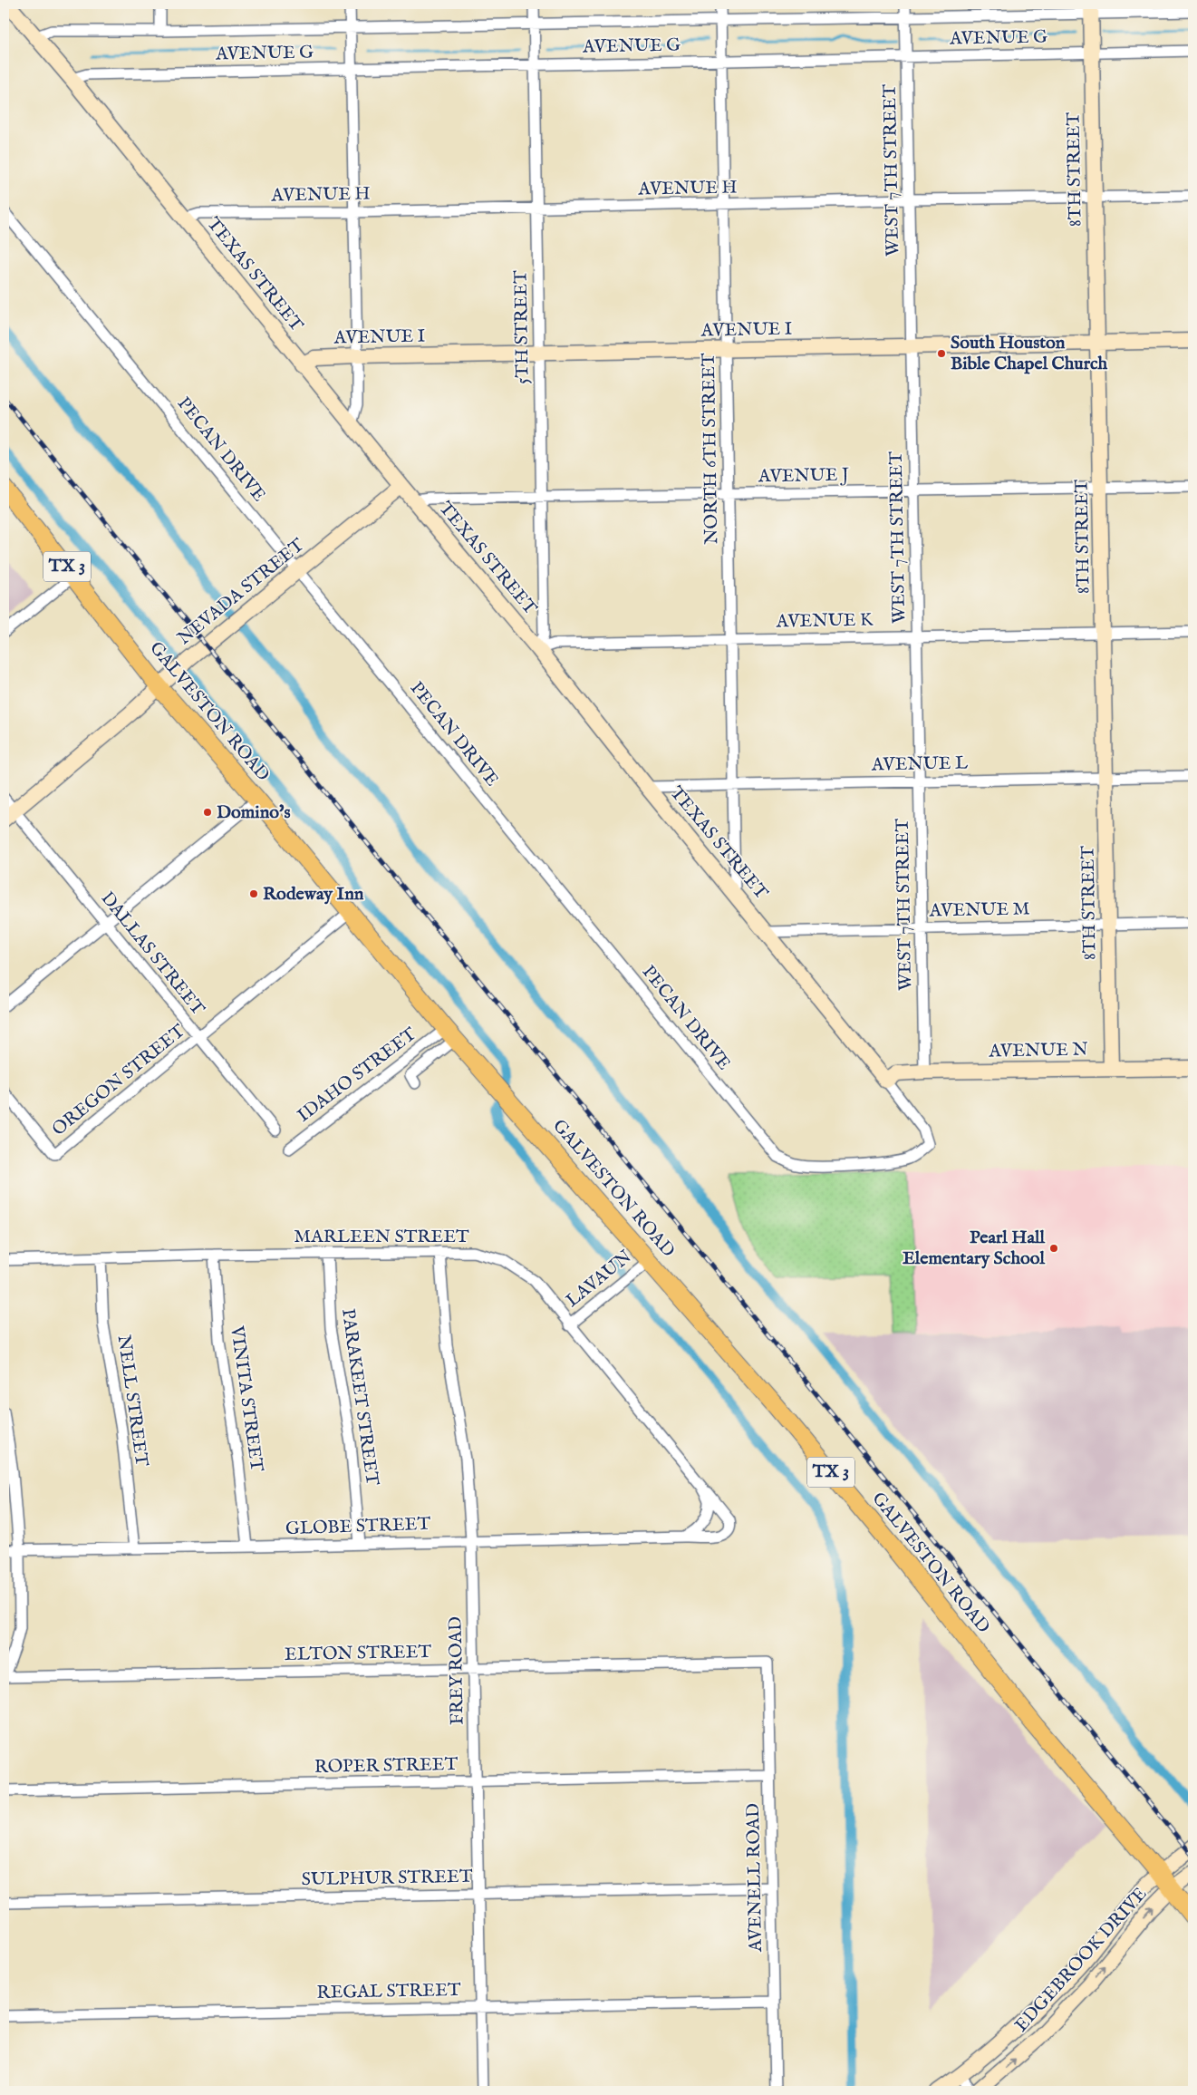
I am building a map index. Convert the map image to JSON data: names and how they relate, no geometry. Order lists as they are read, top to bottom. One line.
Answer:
{"streets":{"main road":["TX 3","GALVESTON ROAD"],"street":["AVENUE G","8TH STREET","WEST 7TH STREET","AVENUE H","TEXAS STREET","5TH STREET","AVENUE I","NORTH 6TH STREET","PECAN DRIVE","AVENUE J","NEVADA STREET","AVENUE K","AVENUE L","AVENUE M","DALLAS STREET","AVENUE N","IDAHO STREET","OREGON STREET","MARLEEN STREET","LAVAUN","PARAKEET STREET","VINITA STREET","NELL STREET","GLOBE STREET","ELTON STREET","FREY ROAD","ROPER STREET","AVENELL ROAD","SULPHUR STREET","EDGEBROOK DRIVE","REGAL STREET"]},"crossings":[["AVENUE G","8TH STREET"],["AVENUE G","WEST 7TH STREET"],["AVENUE G","TEXAS STREET"],["AVENUE G","5TH STREET"],["AVENUE G","NORTH 6TH STREET"],["8TH STREET","AVENUE H"],["8TH STREET","AVENUE I"],["8TH STREET","AVENUE J"],["8TH STREET","AVENUE K"],["8TH STREET","AVENUE L"],["8TH STREET","AVENUE M"],["8TH STREET","AVENUE N"],["WEST 7TH STREET","AVENUE H"],["WEST 7TH STREET","AVENUE I"],["WEST 7TH STREET","AVENUE J"],["WEST 7TH STREET","AVENUE K"],["WEST 7TH STREET","AVENUE L"],["WEST 7TH STREET","AVENUE M"],["WEST 7TH STREET","AVENUE N"],["AVENUE H","TEXAS STREET"],["AVENUE H","5TH STREET"],["AVENUE H","NORTH 6TH STREET"],["TEXAS STREET","5TH STREET"],["TEXAS STREET","AVENUE I"],["TEXAS STREET","NORTH 6TH STREET"],["TEXAS STREET","PECAN DRIVE"],["TEXAS STREET","AVENUE J"],["TEXAS STREET","NEVADA STREET"],["TEXAS STREET","AVENUE K"],["TEXAS STREET","AVENUE L"],["TEXAS STREET","AVENUE M"],["TEXAS STREET","AVENUE N"],["5TH STREET","AVENUE I"],["5TH STREET","AVENUE J"],["5TH STREET","AVENUE K"],["AVENUE I","NORTH 6TH STREET"],["NORTH 6TH STREET","AVENUE J"],["NORTH 6TH STREET","AVENUE K"],["NORTH 6TH STREET","AVENUE L"],["PECAN DRIVE","NEVADA STREET"],["NEVADA STREET","GALVESTON ROAD"],["NEVADA STREET","DALLAS STREET"],["GALVESTON ROAD","IDAHO STREET"],["GALVESTON ROAD","OREGON STREET"],["GALVESTON ROAD","LAVAUN"],["GALVESTON ROAD","EDGEBROOK DRIVE"],["DALLAS STREET","OREGON STREET"],["MARLEEN STREET","LAVAUN"],["MARLEEN STREET","PARAKEET STREET"],["MARLEEN STREET","VINITA STREET"],["MARLEEN STREET","NELL STREET"],["MARLEEN STREET","GLOBE STREET"],["MARLEEN STREET","FREY ROAD"],["PARAKEET STREET","GLOBE STREET"],["VINITA STREET","GLOBE STREET"],["NELL STREET","GLOBE STREET"],["GLOBE STREET","FREY ROAD"],["ELTON STREET","FREY ROAD"],["ELTON STREET","AVENELL ROAD"],["FREY ROAD","ROPER STREET"],["FREY ROAD","SULPHUR STREET"],["FREY ROAD","REGAL STREET"],["ROPER STREET","AVENELL ROAD"],["AVENELL ROAD","SULPHUR STREET"],["AVENELL ROAD","REGAL STREET"]],"places":["South Houston Bible Chapel Church","Domino's","Rodeway Inn","Pearl Hall Elementary School"]}
